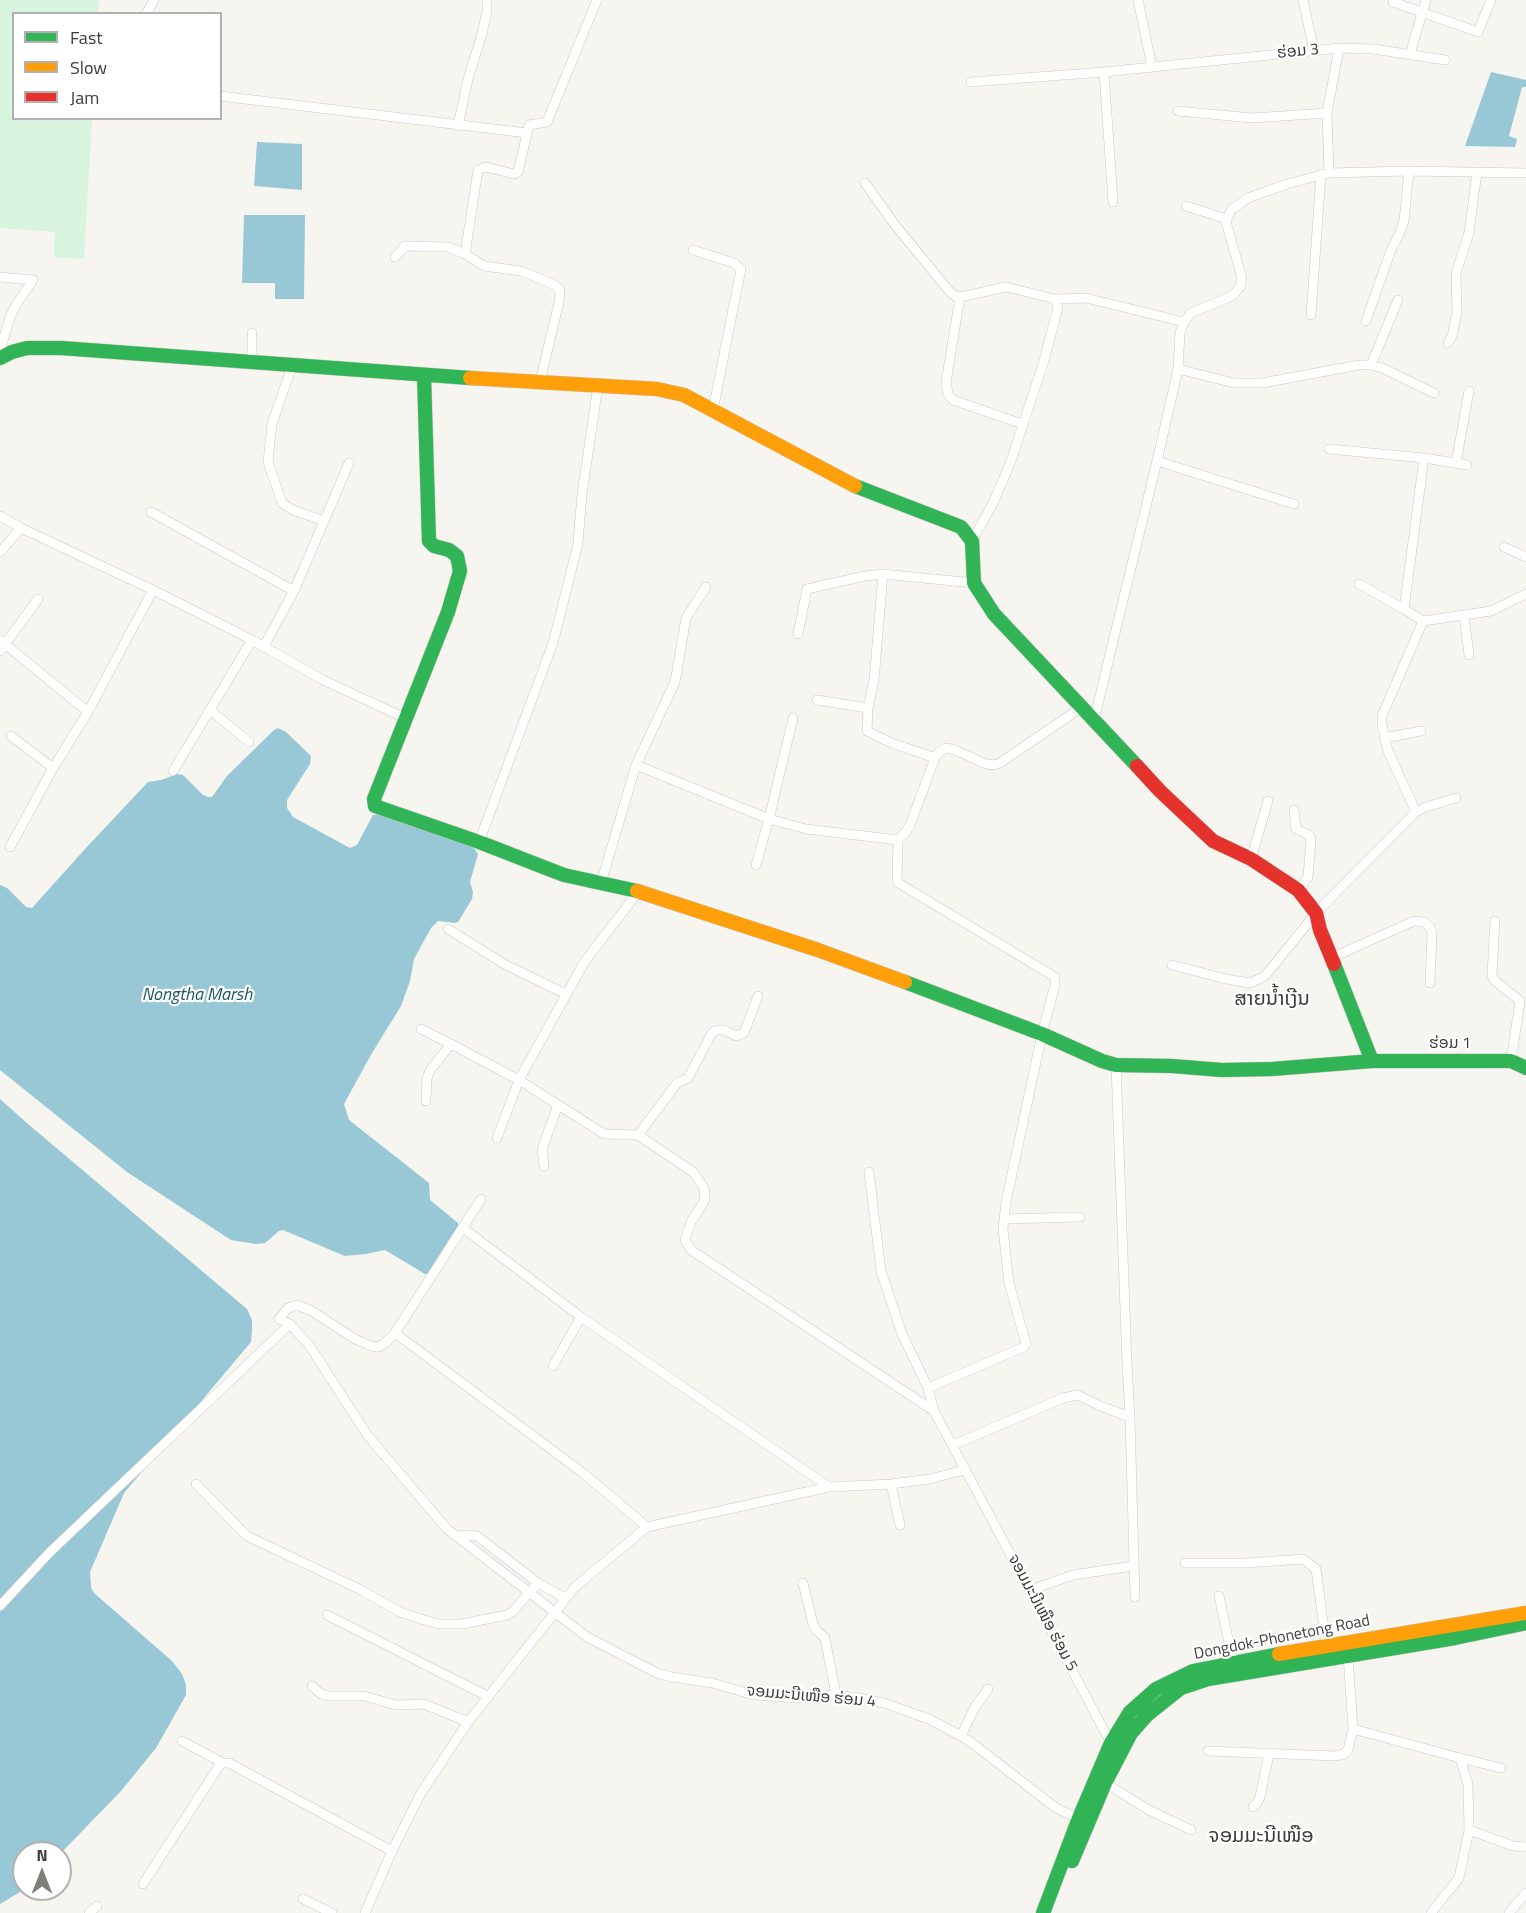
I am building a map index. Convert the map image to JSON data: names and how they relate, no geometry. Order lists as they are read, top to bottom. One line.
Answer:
{"streets":{"street":["ຮ່ອມ 3","ຮ່ອມ 1","ຈອມມະນີເໜືອ ຮ່ອມ 5","Dongdok-Phonetong Road","ຈອມມະນີເໜືອ ຮ່ອມ 4"]},"crossings":[["ຈອມມະນີເໜືອ ຮ່ອມ 5","Dongdok-Phonetong Road"],["Dongdok-Phonetong Road","ຈອມມະນີເໜືອ ຮ່ອມ 4"]],"districts":["ສາຍນ້ຳເງີນ","ຈອມມະນີເໜືອ"],"water":["Nongtha Marsh"],"legend":["Fast","Slow","Jam"],"north":"top"}
